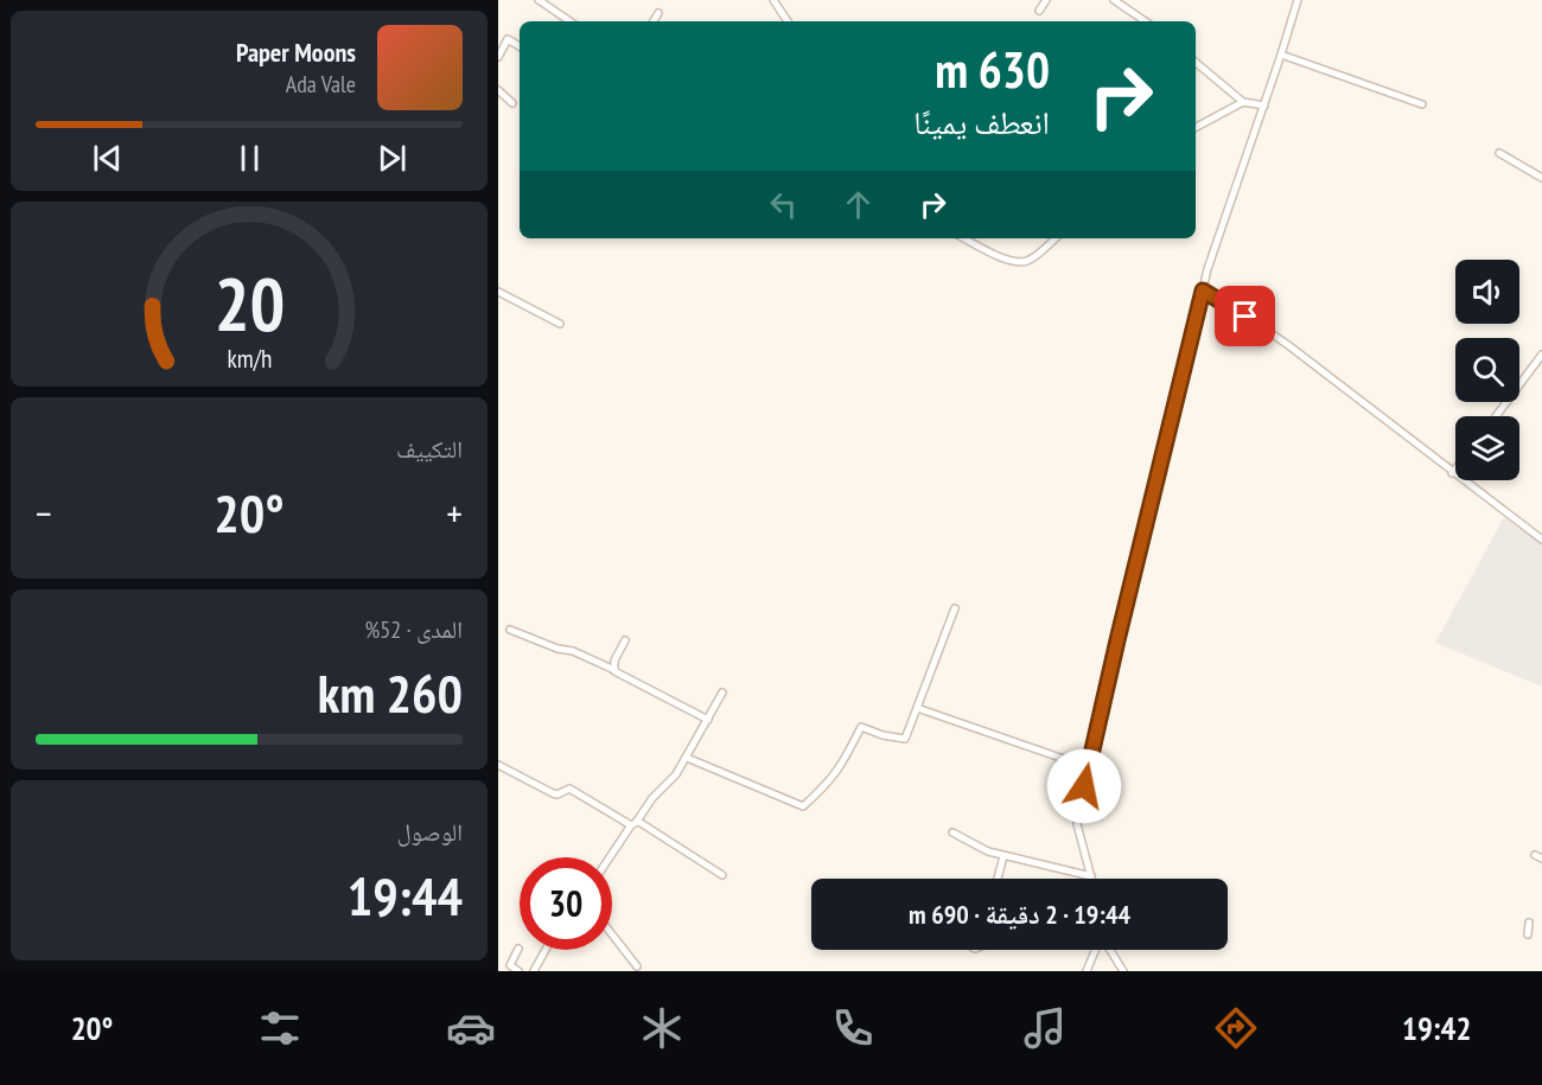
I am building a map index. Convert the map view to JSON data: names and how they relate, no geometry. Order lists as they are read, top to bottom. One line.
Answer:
{"page":{"turn":["630 m","انعطف يمينًا"],"song":["Paper Moons","Ada Vale"],"tile":["التكييف",["المدى · 52%","260 km"],["الوصول","19:44"]],"heat":["−","20°","+"],"limit":"30","trip":"19:44 · 2 دقيقة · 690 m","tabs":["19:42","20°"],"gauge":["20","km/h"]}}
